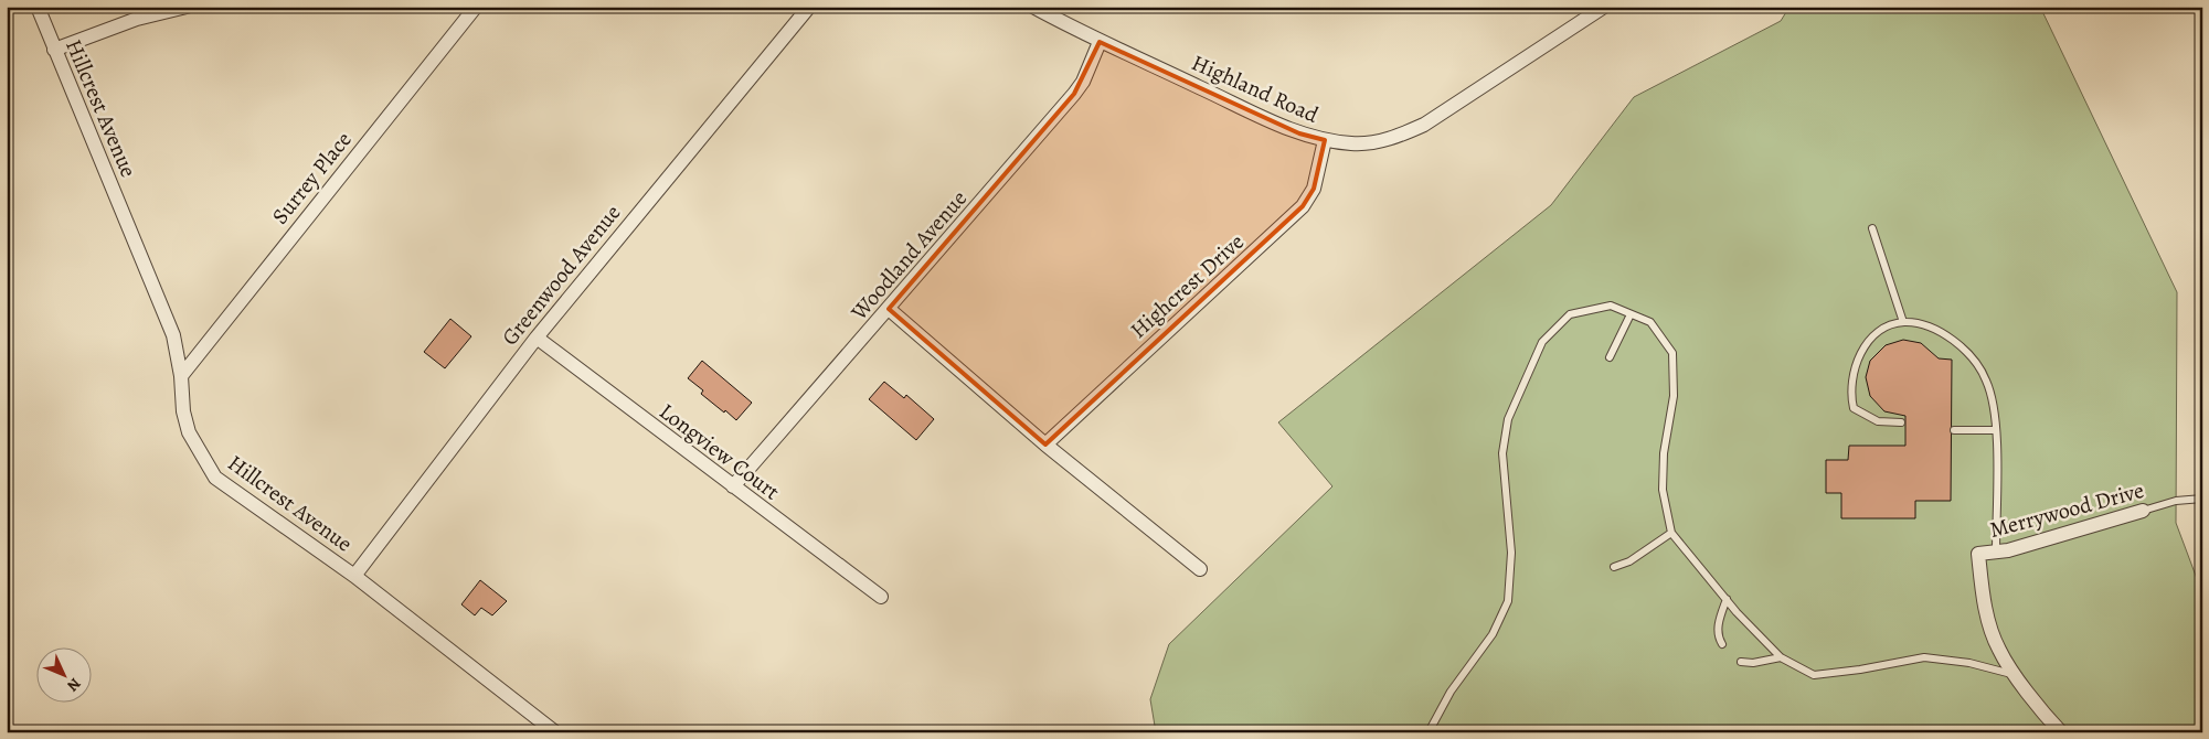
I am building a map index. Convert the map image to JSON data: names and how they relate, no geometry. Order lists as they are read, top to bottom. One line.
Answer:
{"streets":{"street":["Highland Road","Hillcrest Avenue","Surrey Place","Woodland Avenue","Greenwood Avenue","Highcrest Drive","Longview Court","Merrywood Drive"]},"crossings":[["Highland Road","Woodland Avenue"],["Highland Road","Highcrest Drive"],["Hillcrest Avenue","Surrey Place"],["Hillcrest Avenue","Greenwood Avenue"],["Woodland Avenue","Longview Court"],["Greenwood Avenue","Longview Court"]],"north":"bottom right"}
